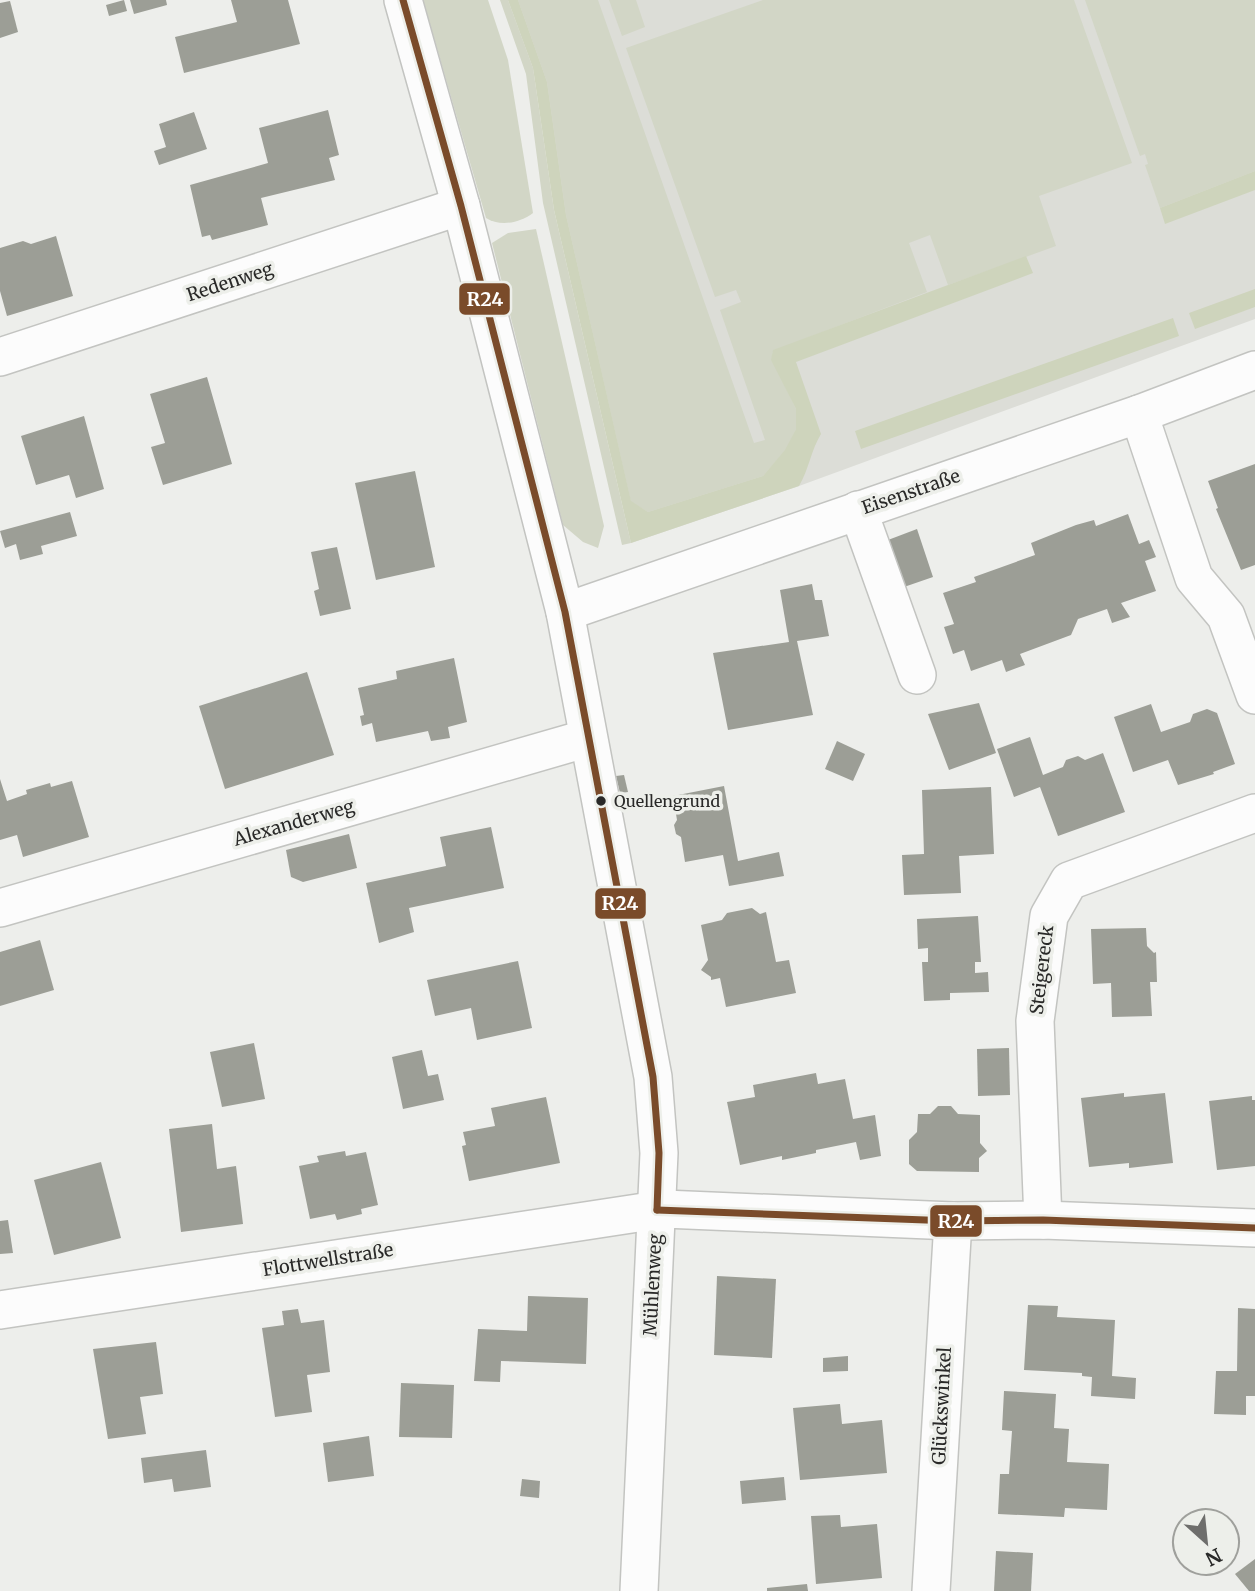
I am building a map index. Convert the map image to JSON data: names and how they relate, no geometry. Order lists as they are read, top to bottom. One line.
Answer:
{"streets":{"street":["Redenweg","Eisenstraße","Alexanderweg","Steigereck","Flottwellstraße","Mühlenweg","Glückswinkel"]},"crossings":[["Redenweg","Mühlenweg"],["Eisenstraße","Mühlenweg"],["Alexanderweg","Mühlenweg"],["Steigereck","Flottwellstraße"],["Flottwellstraße","Mühlenweg"],["Flottwellstraße","Glückswinkel"]],"places":["Quellengrund"],"lines":["transit line R24"],"north":"bottom right"}
